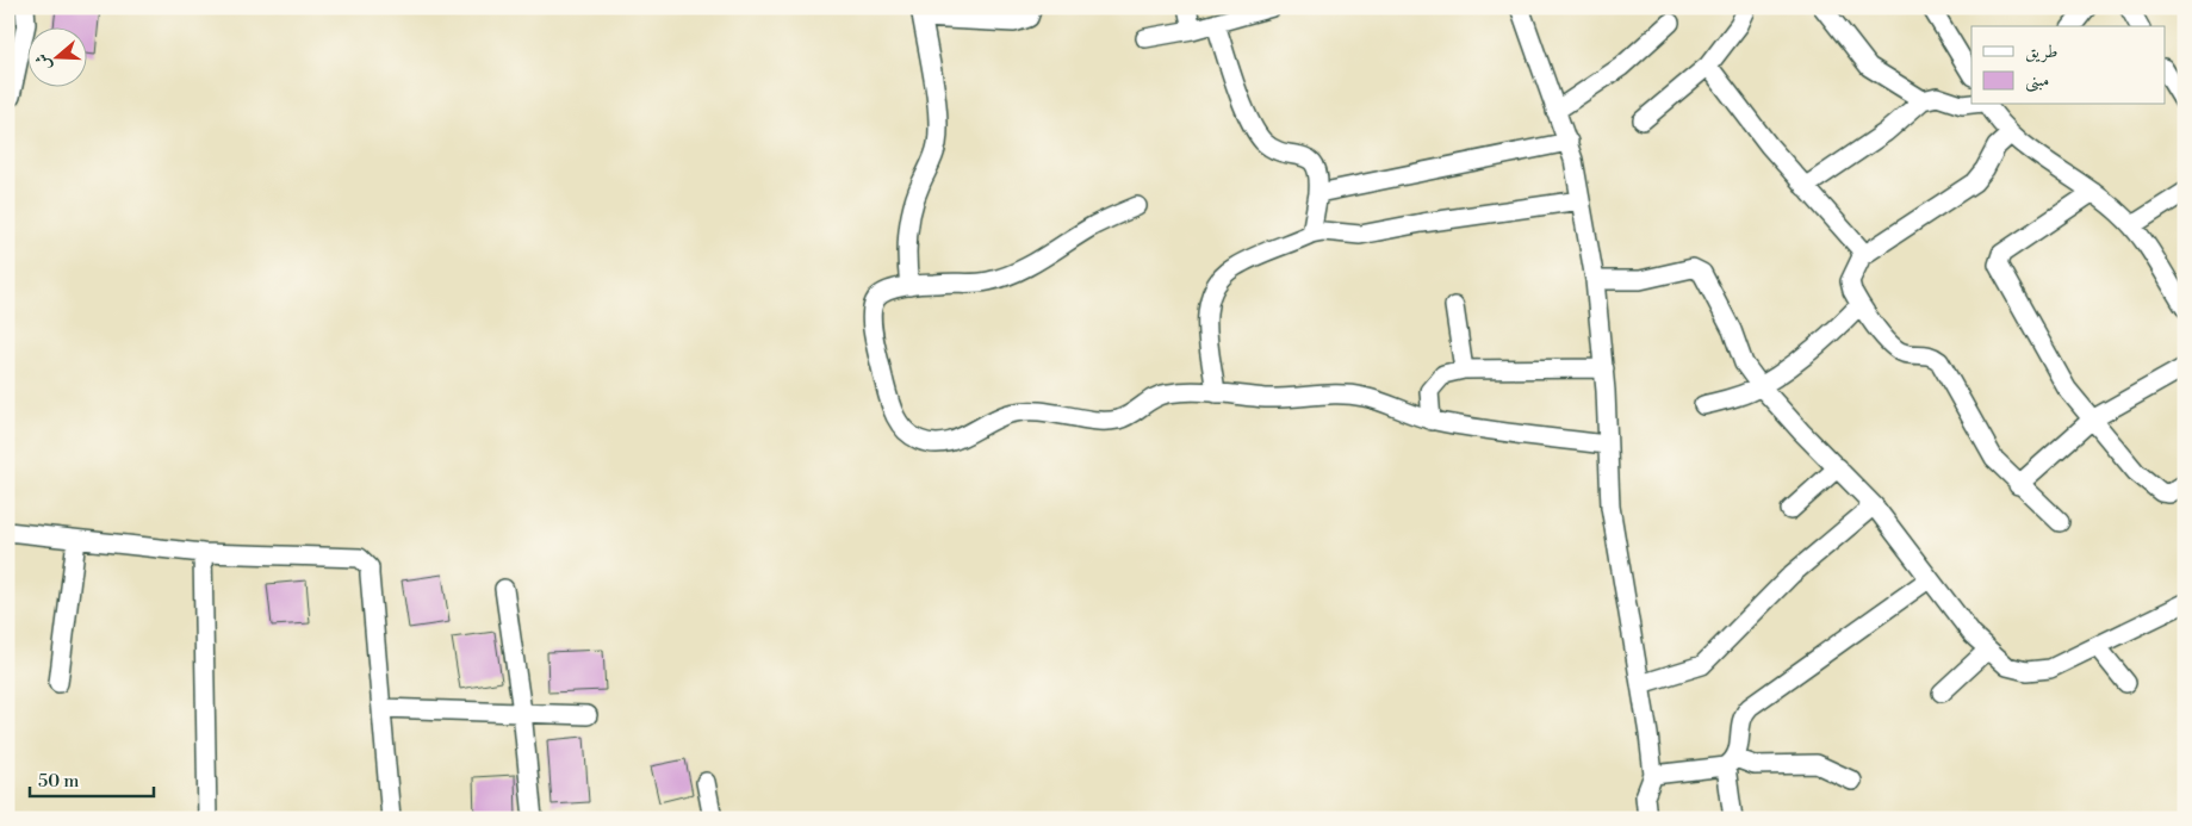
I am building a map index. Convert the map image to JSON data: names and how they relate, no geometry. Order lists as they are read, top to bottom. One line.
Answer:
{"legend":["طريق","مبنى"],"scale_bar":"50 m","north":"left"}
